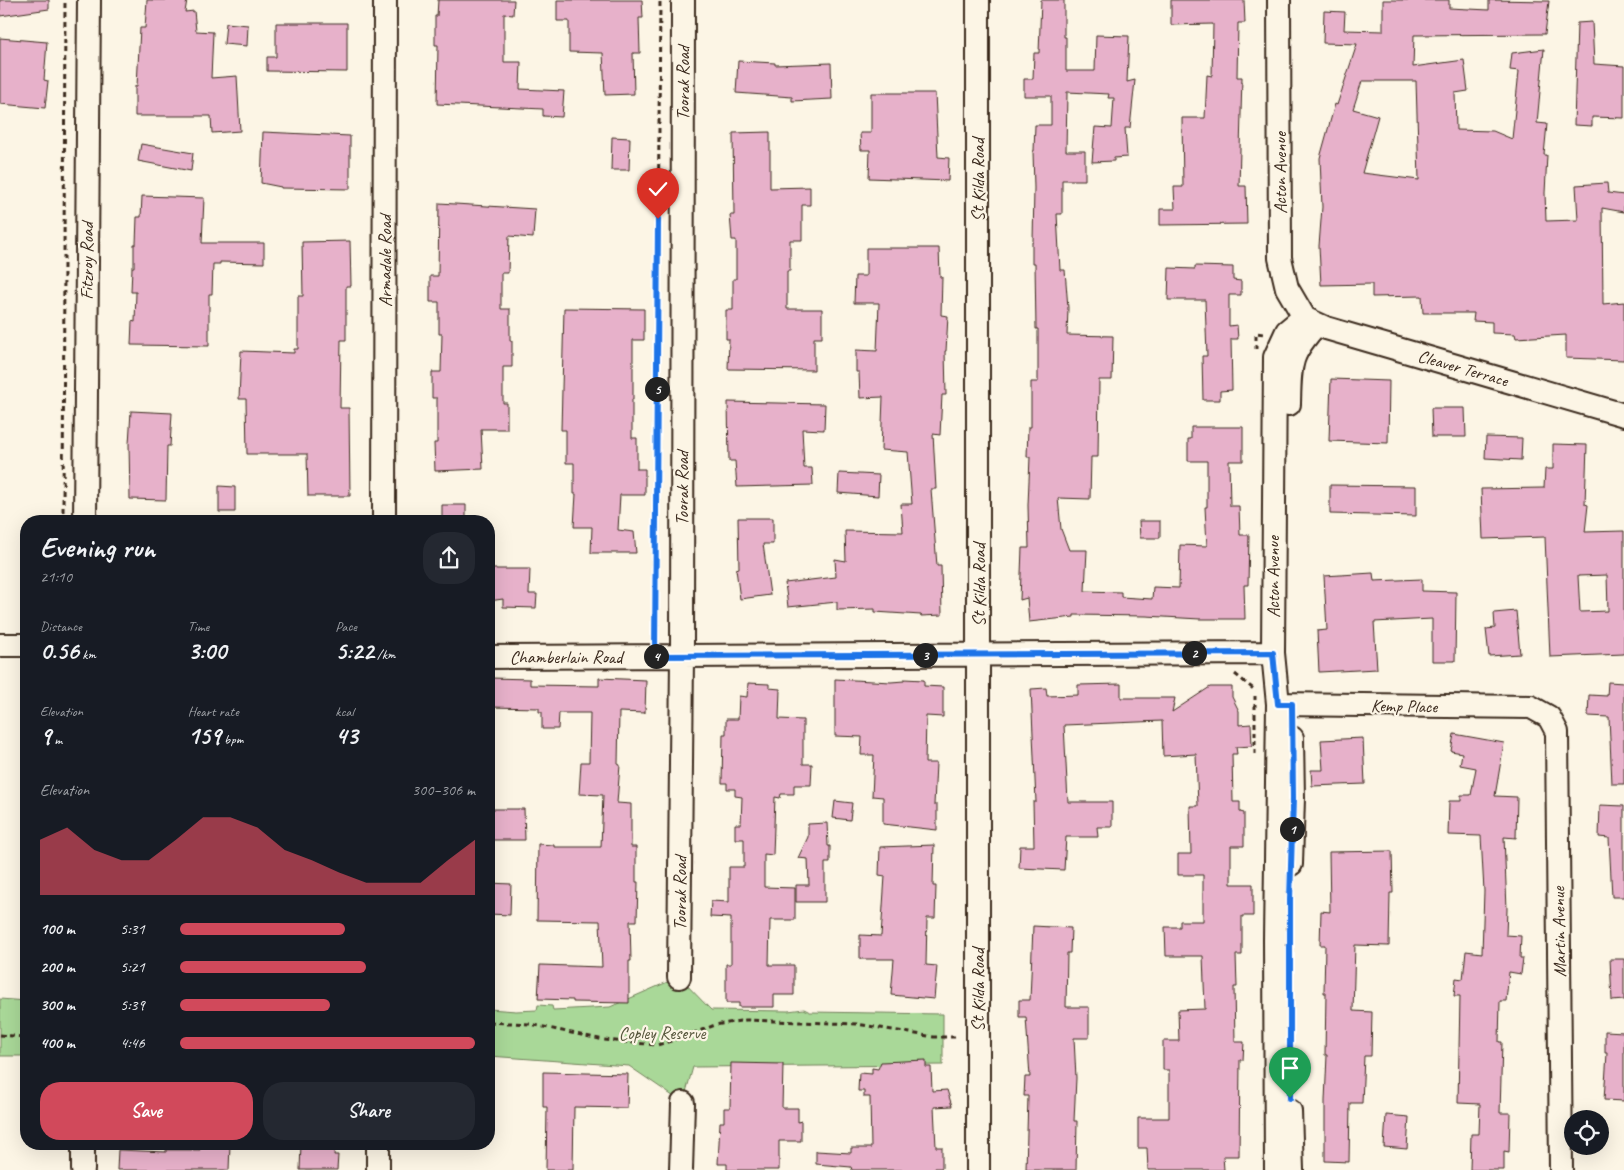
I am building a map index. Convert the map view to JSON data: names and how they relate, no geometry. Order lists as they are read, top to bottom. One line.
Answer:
{"streets":{"street":["Toorak Road","Acton Avenue","St Kilda Road","Fitzroy Road","Armadale Road","Cleaver Terrace","Chamberlain Road","Kemp Place","Martin Avenue"]},"crossings":[["Toorak Road","Chamberlain Road"],["Acton Avenue","Cleaver Terrace"],["Acton Avenue","Chamberlain Road"],["Acton Avenue","Kemp Place"],["St Kilda Road","Chamberlain Road"],["Kemp Place","Martin Avenue"]],"parks":["Copley Reserve"],"page":{"pins":["5","2","3","4","1"],"heading":["Evening run","21:10"],"stats":[["Distance","0.56 km"],["Time","3:00"],["Pace","5:22 /km"],["Elevation","9 m"],["Heart rate","159 bpm"],["kcal","43"]],"chart":["Elevation","300–306 m"],"list":[{"name":"100 m","note":"5:31"},{"name":"200 m","note":"5:21"},{"name":"300 m","note":"5:39"},{"name":"400 m","note":"4:46"}],"buttons":["Save","Share"]}}
